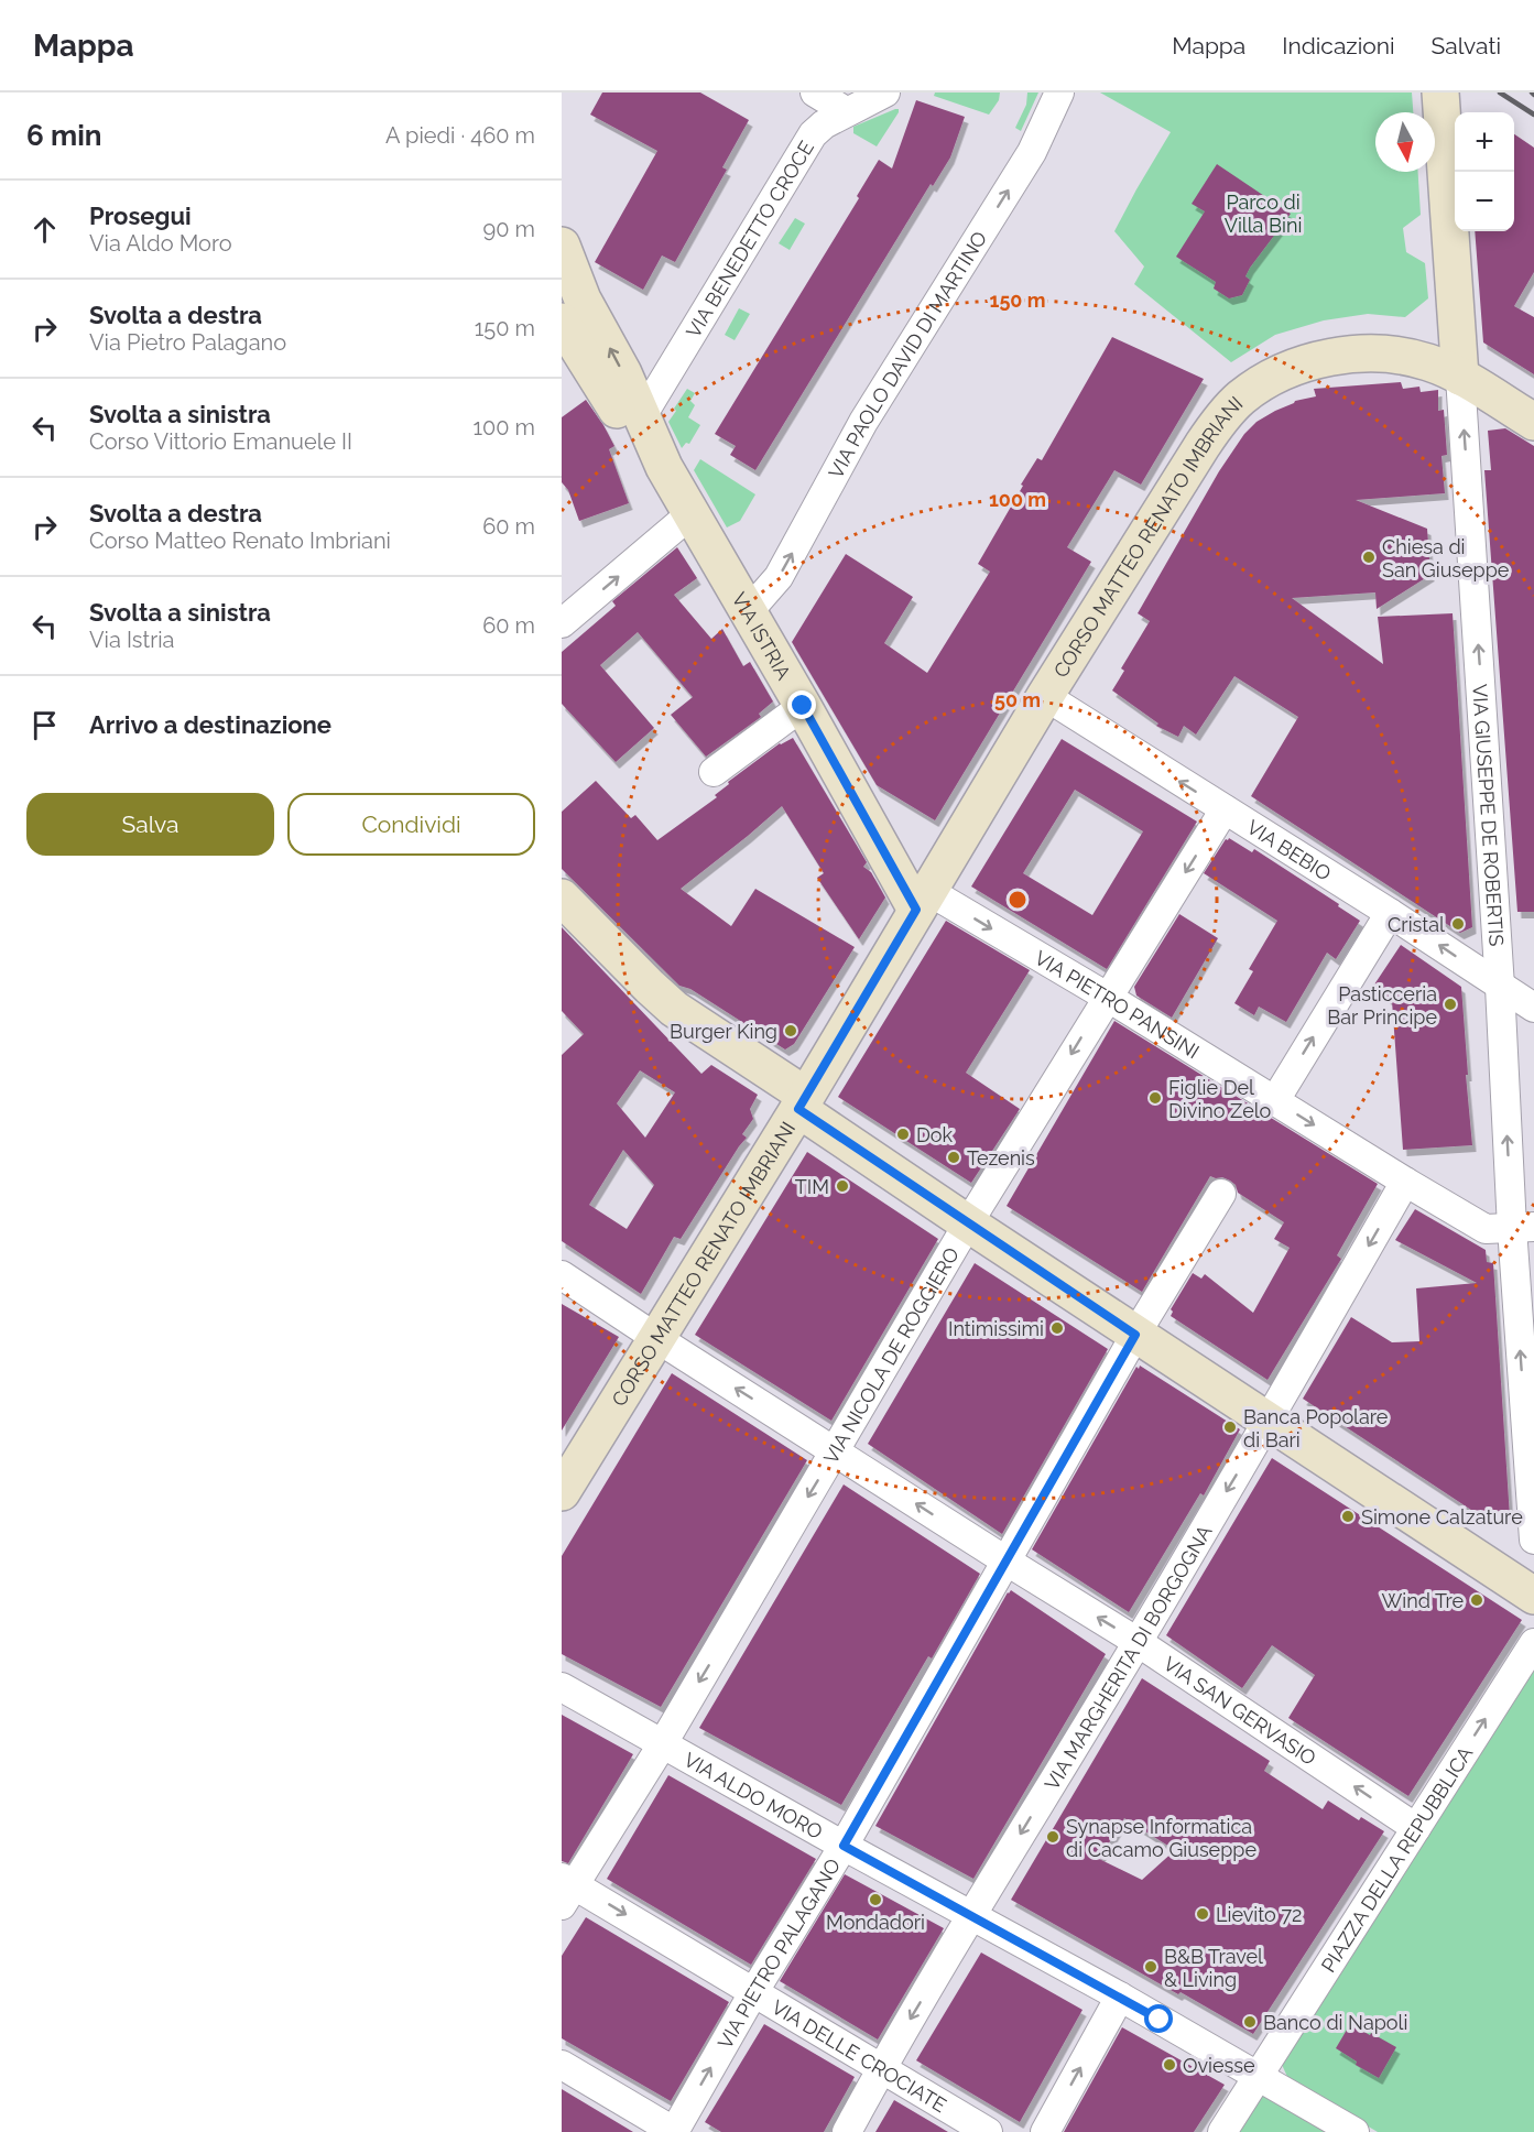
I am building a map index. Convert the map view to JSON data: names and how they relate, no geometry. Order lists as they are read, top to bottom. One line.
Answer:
{"streets":{"street":["VIA BENEDETTO CROCE","VIA PAOLO DAVID DI MARTINO","CORSO MATTEO RENATO IMBRIANI","VIA ISTRIA","VIA GIUSEPPE DE ROBERTIS","VIA BEBIO","VIA PIETRO PANSINI","VIA NICOLA DE ROGGIERO","VIA MARGHERITA DI BORGOGNA","VIA SAN GERVASIO","VIA ALDO MORO","PIAZZA DELLA REPUBBLICA","VIA PIETRO PALAGANO","VIA DELLE CROCIATE"]},"crossings":[["VIA BENEDETTO CROCE","VIA ISTRIA"],["VIA PAOLO DAVID DI MARTINO","VIA ISTRIA"],["CORSO MATTEO RENATO IMBRIANI","VIA ISTRIA"],["CORSO MATTEO RENATO IMBRIANI","VIA GIUSEPPE DE ROBERTIS"],["CORSO MATTEO RENATO IMBRIANI","VIA BEBIO"],["CORSO MATTEO RENATO IMBRIANI","VIA PIETRO PANSINI"],["CORSO MATTEO RENATO IMBRIANI","VIA SAN GERVASIO"],["VIA ISTRIA","VIA PIETRO PANSINI"],["VIA GIUSEPPE DE ROBERTIS","VIA BEBIO"],["VIA GIUSEPPE DE ROBERTIS","VIA PIETRO PANSINI"],["VIA BEBIO","VIA NICOLA DE ROGGIERO"],["VIA PIETRO PANSINI","VIA NICOLA DE ROGGIERO"],["VIA PIETRO PANSINI","VIA MARGHERITA DI BORGOGNA"],["VIA NICOLA DE ROGGIERO","VIA SAN GERVASIO"],["VIA NICOLA DE ROGGIERO","VIA ALDO MORO"],["VIA NICOLA DE ROGGIERO","VIA DELLE CROCIATE"],["VIA MARGHERITA DI BORGOGNA","VIA SAN GERVASIO"],["VIA MARGHERITA DI BORGOGNA","VIA ALDO MORO"],["VIA MARGHERITA DI BORGOGNA","VIA DELLE CROCIATE"],["VIA SAN GERVASIO","PIAZZA DELLA REPUBBLICA"],["VIA SAN GERVASIO","VIA PIETRO PALAGANO"],["VIA ALDO MORO","PIAZZA DELLA REPUBBLICA"],["VIA ALDO MORO","VIA PIETRO PALAGANO"],["VIA PIETRO PALAGANO","VIA DELLE CROCIATE"]],"one_way":["VIA PAOLO DAVID DI MARTINO","VIA GIUSEPPE DE ROBERTIS","VIA BEBIO","VIA NICOLA DE ROGGIERO","VIA MARGHERITA DI BORGOGNA","VIA SAN GERVASIO","PIAZZA DELLA REPUBBLICA"],"parks":["Parco di Villa Bini"],"places":["Chiesa di San Giuseppe","Cristal","Pasticceria Bar Principe","Burger King","Figlie Del Divino Zelo","Dok","Tezenis","TIM","Intimissimi","Banca Popolare di Bari","Simone Calzature","Wind Tre","Synapse Informatica di Cacamo Giuseppe","Mondadori","Lievito 72","B&B Travel & Living","Banco di Napoli","Oviesse"],"north":"bottom","page":{"header":"Mappa","nav":["Mappa","Indicazioni","Salvati"],"heading":["6 min","A piedi · 460 m"],"map_buttons":["+","−"],"list":[["Prosegui","Via Aldo Moro","90 m"],["Svolta a destra","Via Pietro Palagano","150 m"],["Svolta a sinistra","Corso Vittorio Emanuele II","100 m"],["Svolta a destra","Corso Matteo Renato Imbriani","60 m"],["Svolta a sinistra","Via Istria","60 m"],"Arrivo a destinazione"],"buttons":["Salva","Condividi"]},"rings":["150 m","100 m","50 m"]}
